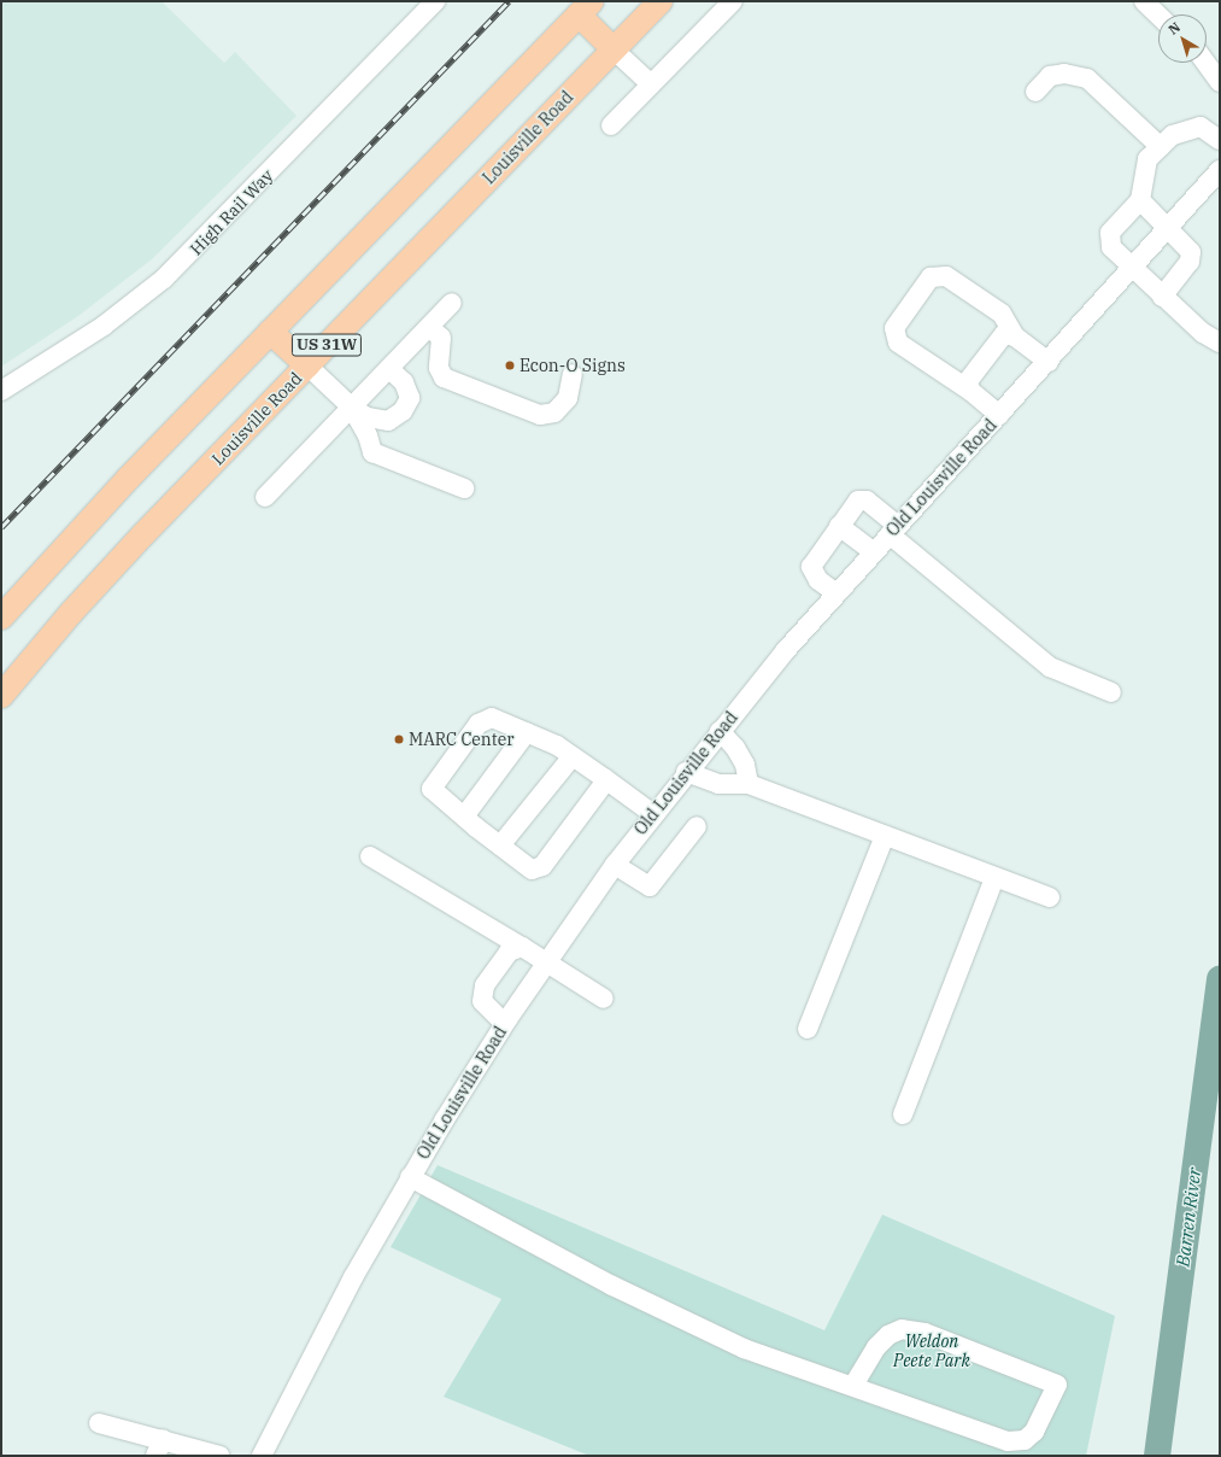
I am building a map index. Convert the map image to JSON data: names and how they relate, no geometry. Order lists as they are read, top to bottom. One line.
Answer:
{"streets":{"main road":["Louisville Road","US 31W"],"street":["High Rail Way","Old Louisville Road"]},"water":["Barren River"],"parks":["Weldon Peete Park"],"places":["Econ-O Signs","MARC Center"],"north":"top left"}
